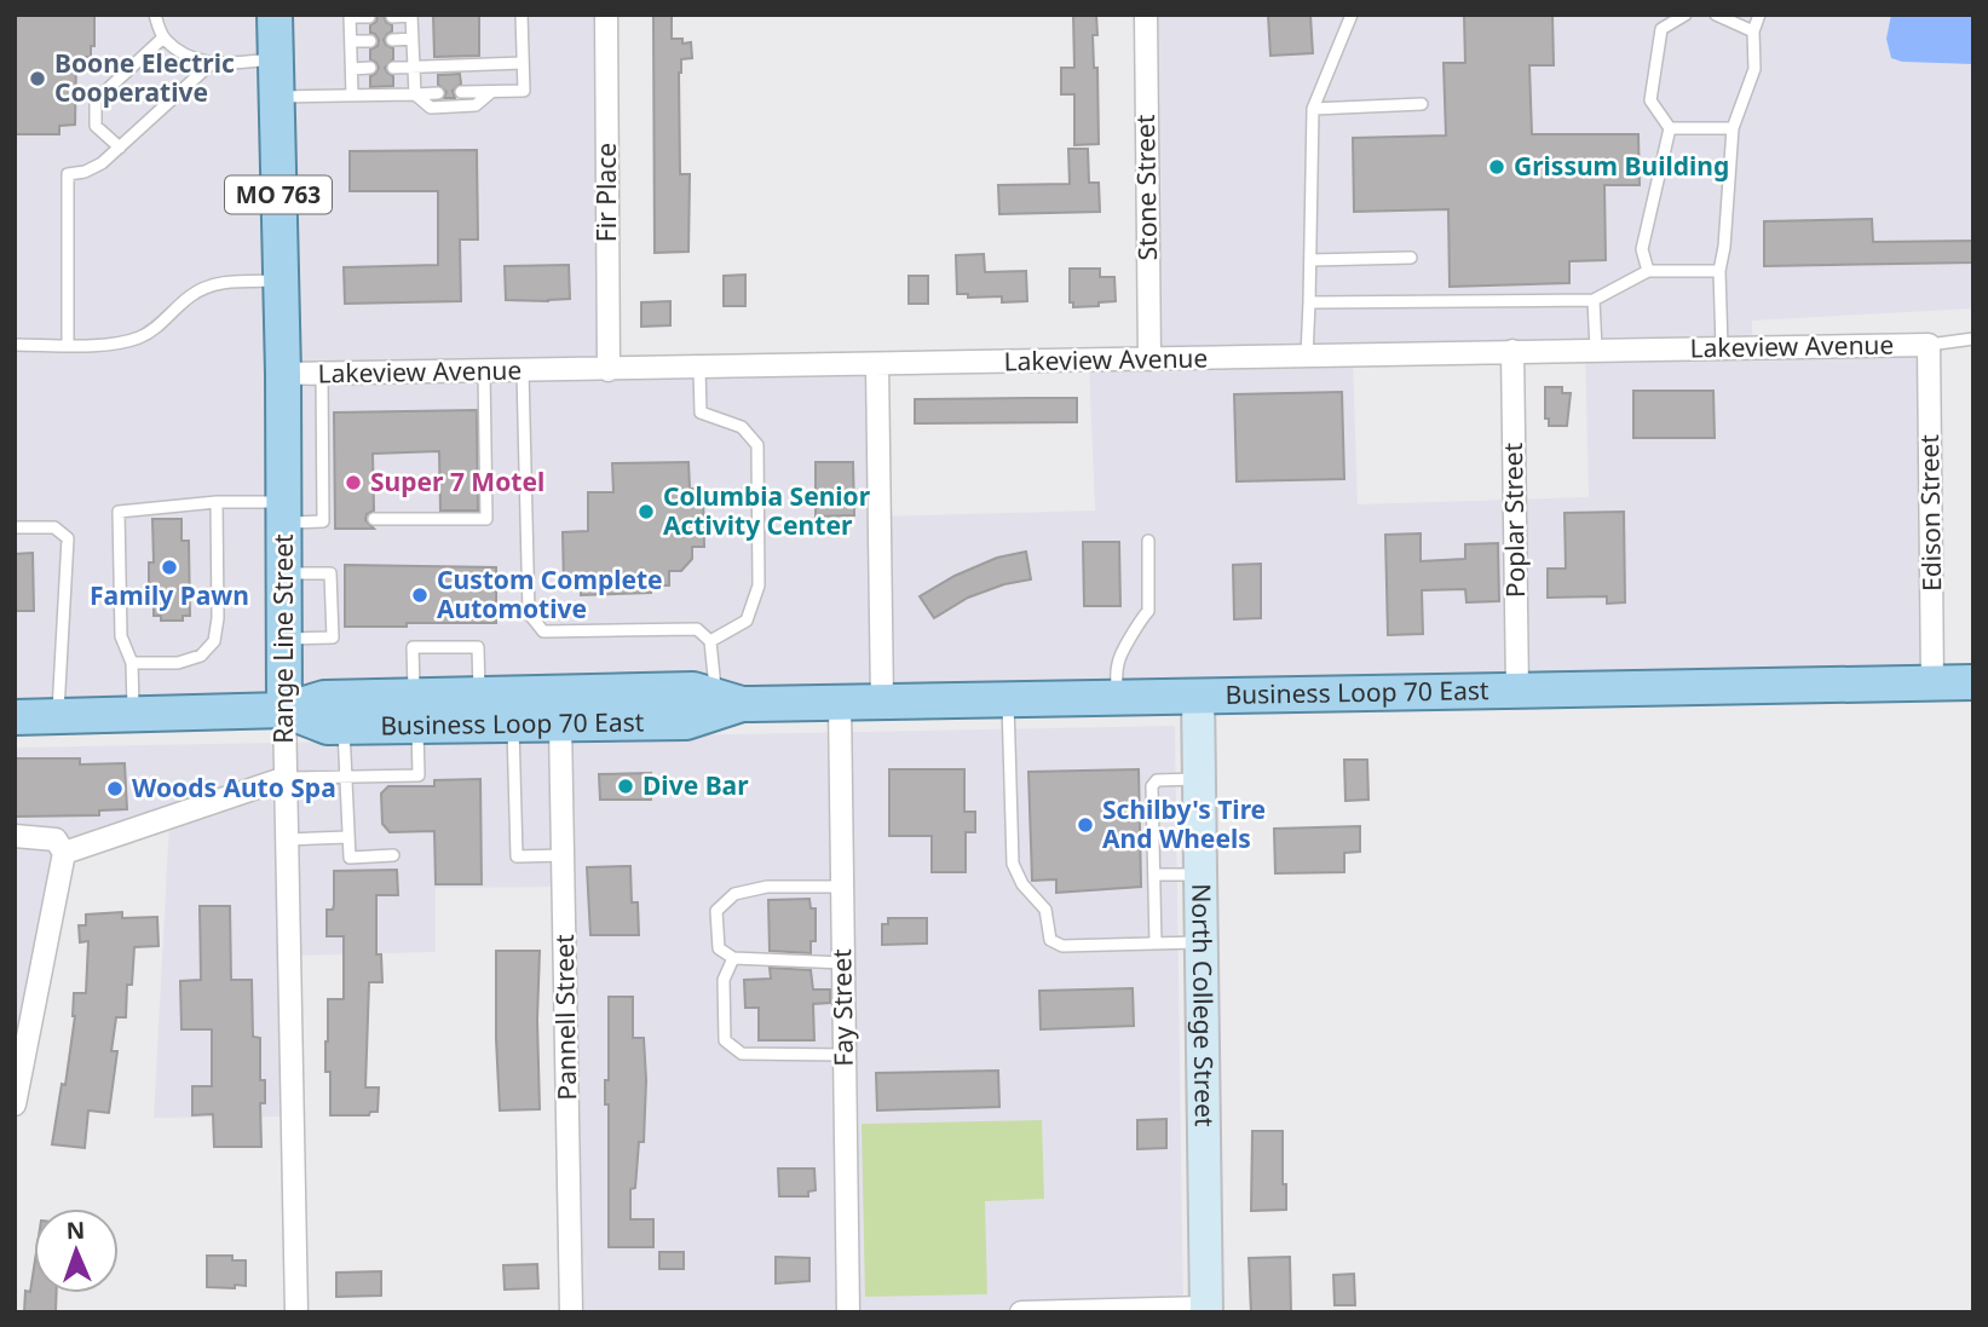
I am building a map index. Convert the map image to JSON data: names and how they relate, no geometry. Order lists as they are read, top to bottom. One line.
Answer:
{"streets":{"main road":["MO 763","Range Line Street","Business Loop 70 East","North College Street"],"street":["Stone Street","Fir Place","Lakeview Avenue","Edison Street","Poplar Street","Fay Street","Pannell Street"]},"crossings":[["Stone Street","Lakeview Avenue"],["Fir Place","Lakeview Avenue"],["Lakeview Avenue","Edison Street"],["Lakeview Avenue","Poplar Street"],["Lakeview Avenue","Range Line Street"],["Edison Street","Business Loop 70 East"],["Poplar Street","Business Loop 70 East"],["Range Line Street","Business Loop 70 East"],["Business Loop 70 East","North College Street"],["Business Loop 70 East","Fay Street"],["Business Loop 70 East","Pannell Street"]],"places":["Boone Electric Cooperative","Grissum Building","Super 7 Motel","Columbia Senior Activity Center","Family Pawn","Custom Complete Automotive","Dive Bar","Woods Auto Spa","Schilby's Tire And Wheels"],"north":"top"}
